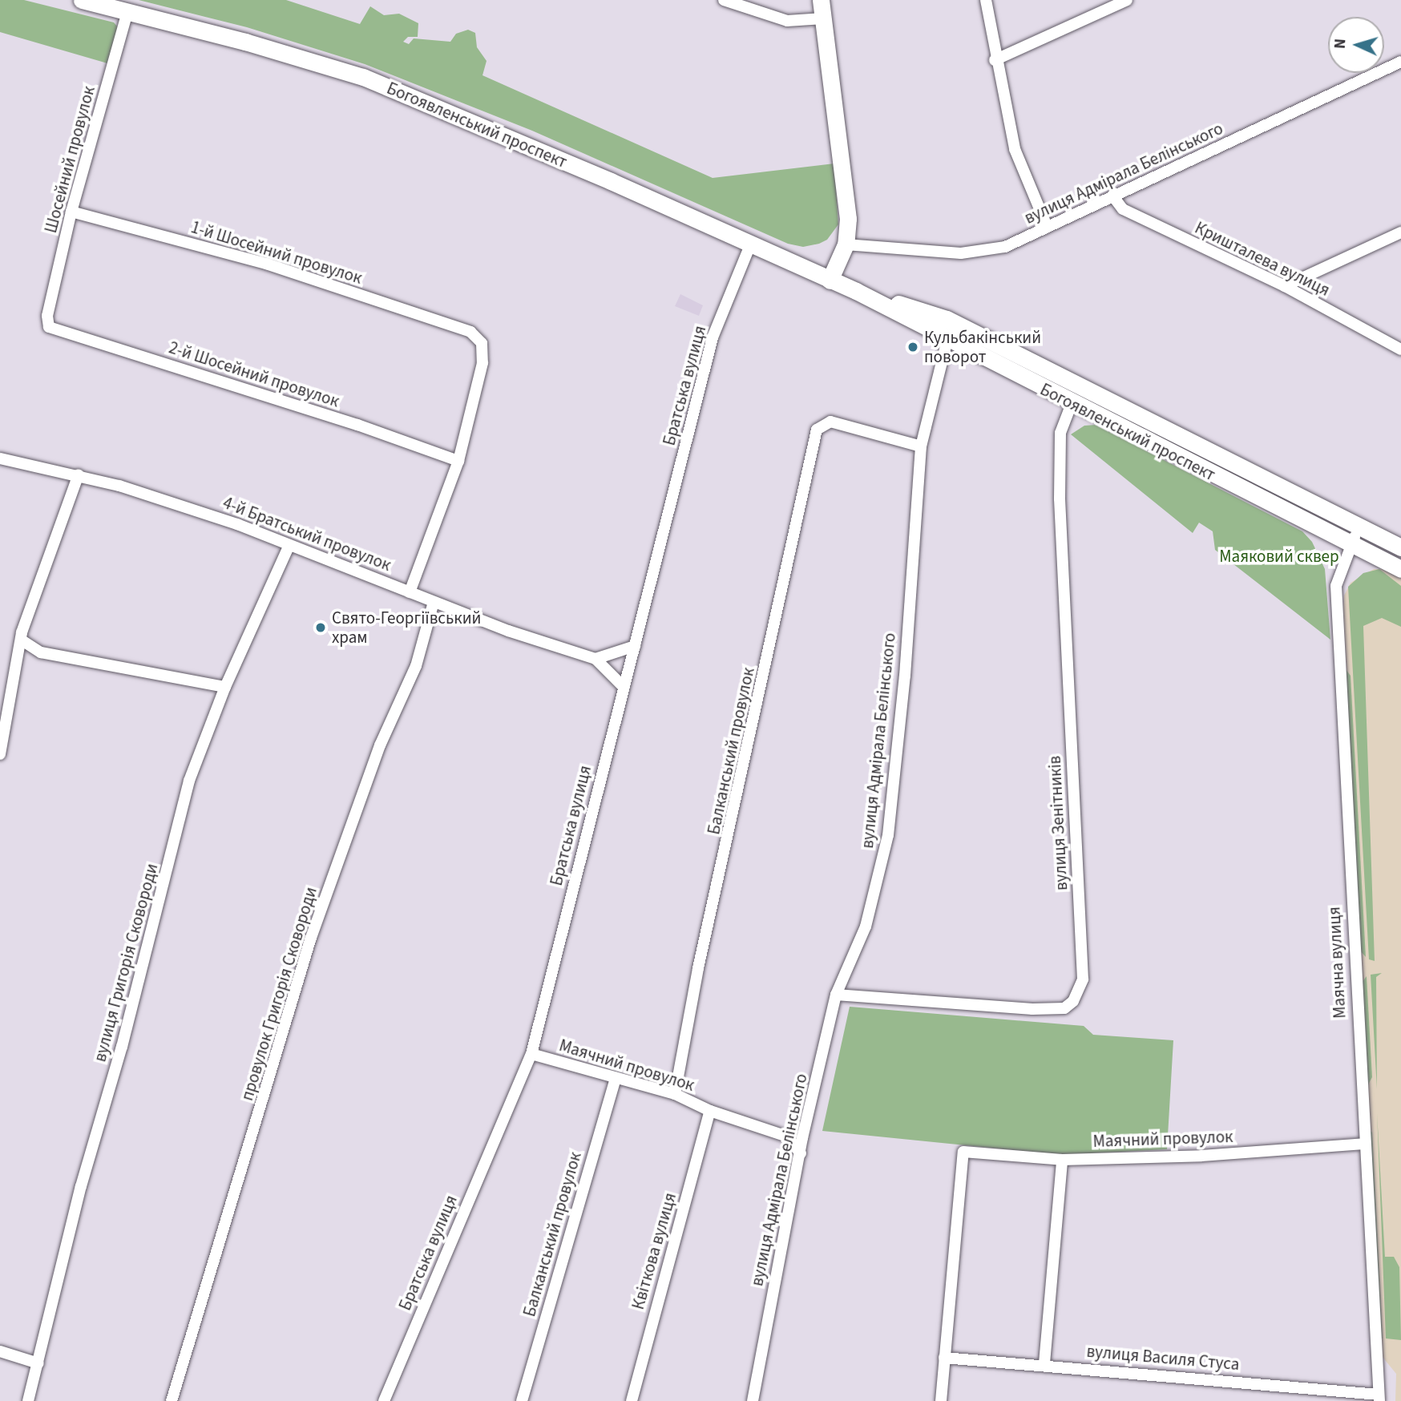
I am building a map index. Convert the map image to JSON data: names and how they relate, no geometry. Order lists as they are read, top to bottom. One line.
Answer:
{"streets":{"main road":["Богоявленський проспект"],"street":["Шосейний провулок","вулиця Адмірала Белінського","1-й Шосейний провулок","Кришталева вулиця","2-й Шосейний провулок","Братська вулиця","4-й Братський провулок","Балканський провулок","вулиця Зенітників","вулиця Григорія Сковороди","Маячна вулиця","провулок Григорія Сковороди","Маячний провулок","Квіткова вулиця","вулиця Василя Стуса"]},"crossings":[["Богоявленський проспект","Шосейний провулок"],["Богоявленський проспект","вулиця Адмірала Белінського"],["Богоявленський проспект","Братська вулиця"],["Богоявленський проспект","вулиця Зенітників"],["Богоявленський проспект","Маячна вулиця"],["Шосейний провулок","1-й Шосейний провулок"],["Шосейний провулок","2-й Шосейний провулок"],["вулиця Адмірала Белінського","Кришталева вулиця"],["вулиця Адмірала Белінського","Балканський провулок"],["вулиця Адмірала Белінського","вулиця Зенітників"],["вулиця Адмірала Белінського","Маячний провулок"],["1-й Шосейний провулок","2-й Шосейний провулок"],["Братська вулиця","4-й Братський провулок"],["Братська вулиця","Маячний провулок"],["4-й Братський провулок","вулиця Григорія Сковороди"],["4-й Братський провулок","провулок Григорія Сковороди"],["Балканський провулок","Маячний провулок"],["Маячна вулиця","Маячний провулок"],["Маячна вулиця","вулиця Василя Стуса"],["Маячний провулок","Квіткова вулиця"],["Маячний провулок","вулиця Василя Стуса"]],"parks":["Маяковий сквер"],"places":["Кульбакінський поворот","Свято-Георгіївський храм"],"north":"left"}
